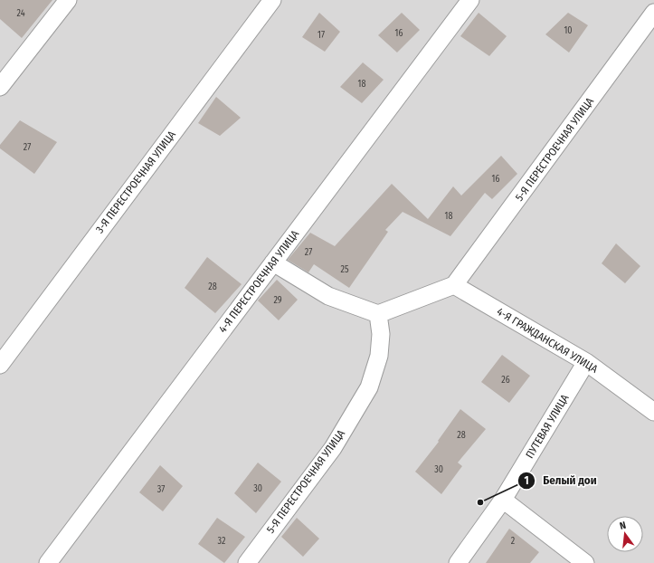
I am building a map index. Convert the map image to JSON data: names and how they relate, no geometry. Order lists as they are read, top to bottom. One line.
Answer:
{"streets":{"street":["5-Я ПЕРЕСТРОЕЧНАЯ УЛИЦА","3-Я ПЕРЕСТРОЕЧНАЯ УЛИЦА","4-Я ПЕРЕСТРОЕЧНАЯ УЛИЦА","4-Я ГРАЖДАНСКАЯ УЛИЦА","ПУТЕВАЯ УЛИЦА"]},"crossings":[["5-Я ПЕРЕСТРОЕЧНАЯ УЛИЦА","4-Я ГРАЖДАНСКАЯ УЛИЦА"],["4-Я ГРАЖДАНСКАЯ УЛИЦА","ПУТЕВАЯ УЛИЦА"]],"places":["Белый дои"],"house_numbers":["24","10","16","17","18","27","16","18","27","25","28","29","26","28","30","30","37","32","2"],"north":"top"}
